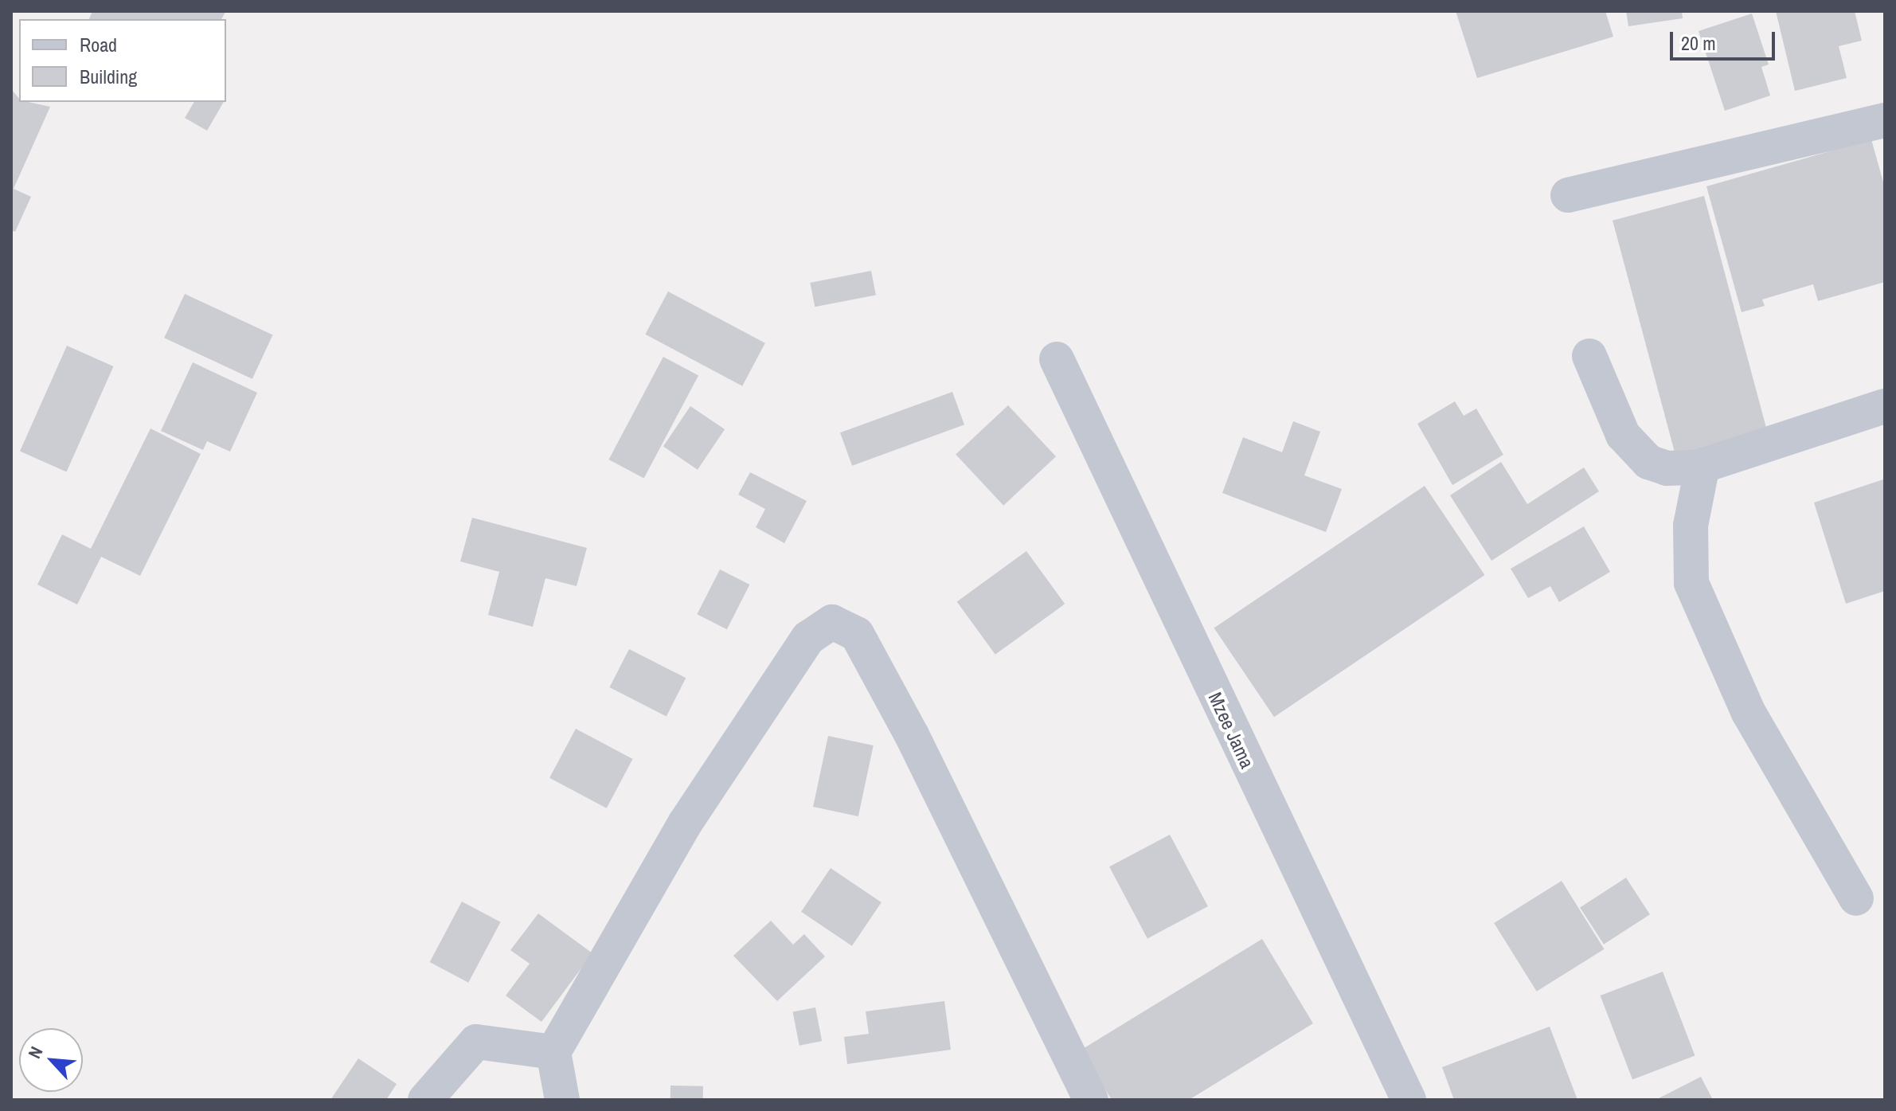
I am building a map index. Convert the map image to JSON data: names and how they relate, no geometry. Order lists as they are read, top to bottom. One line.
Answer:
{"streets":{"street":["Mzee Jama"]},"legend":["Road","Building"],"scale_bar":"20 m","north":"top left"}
